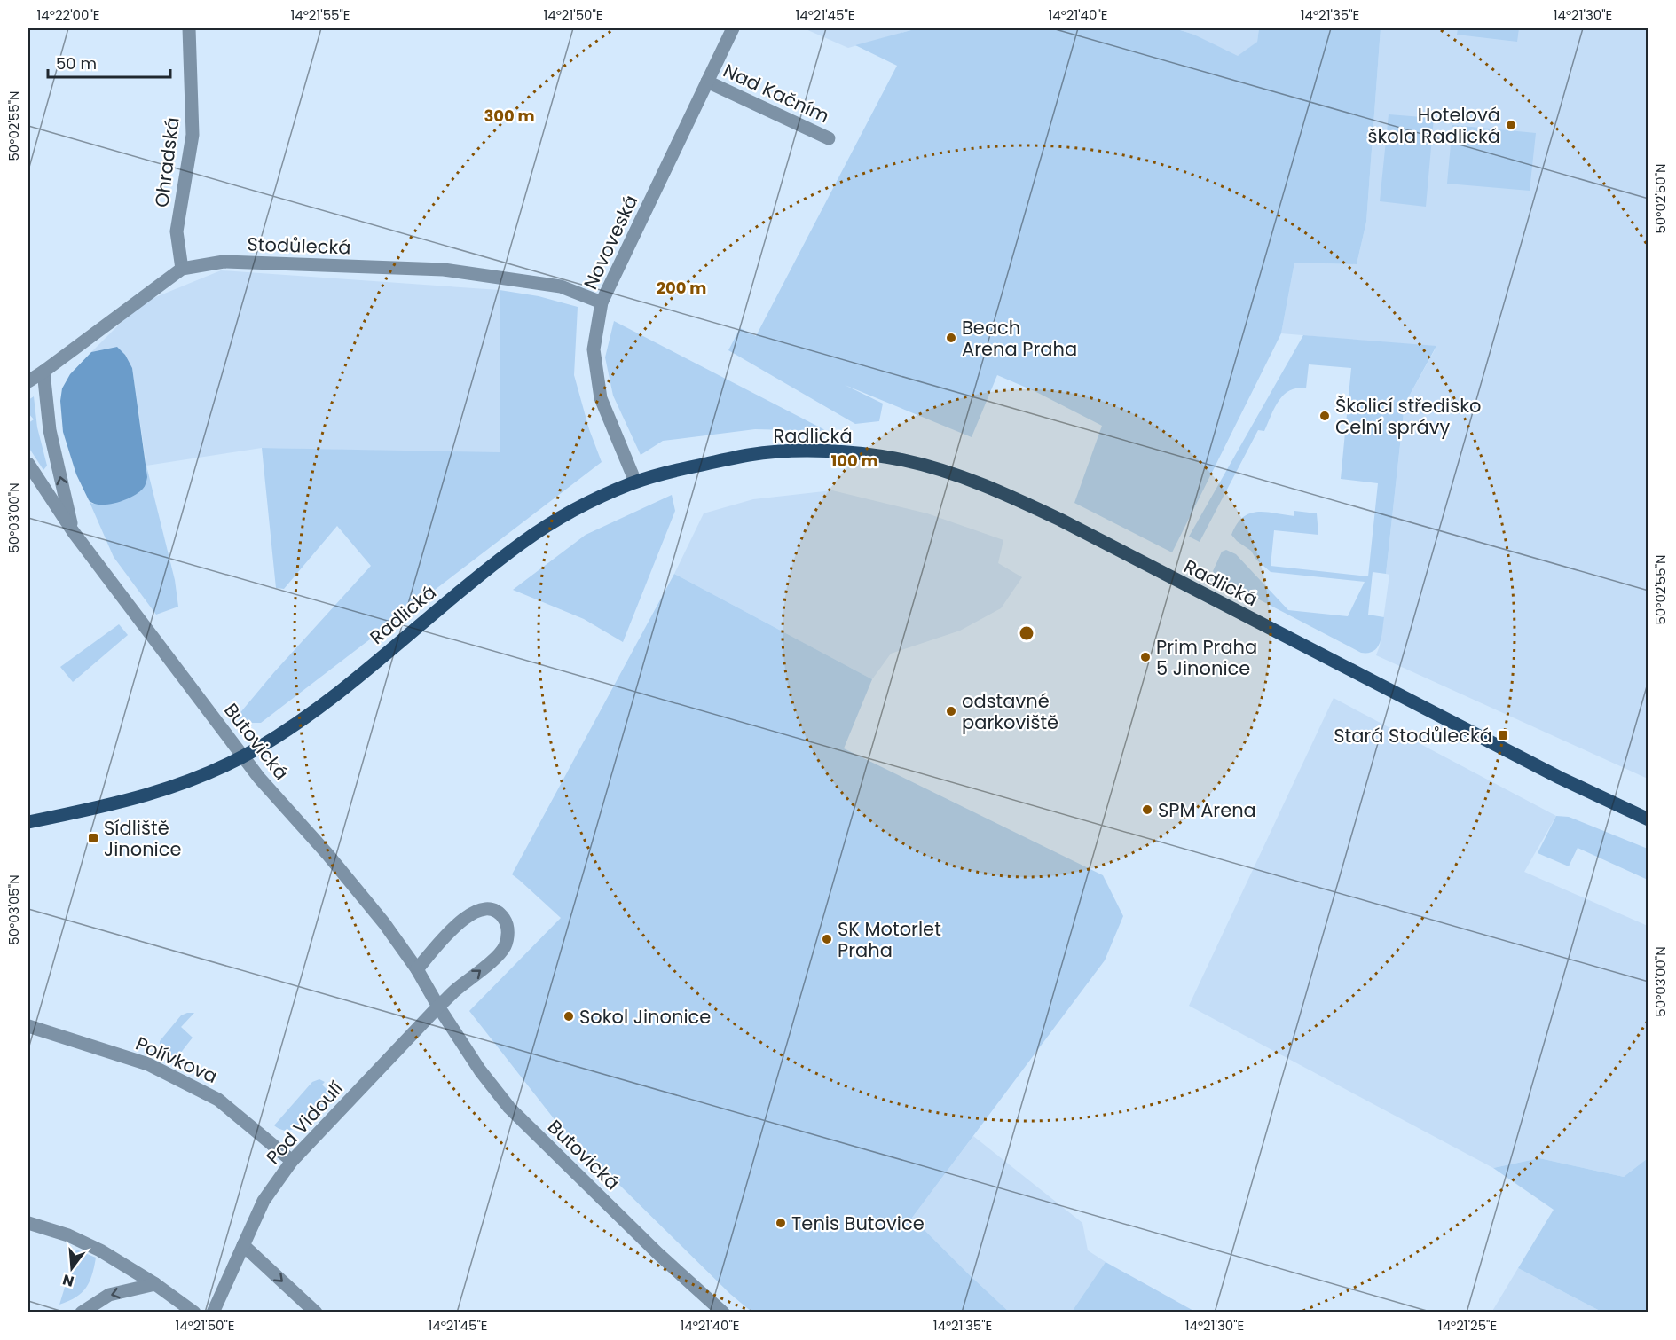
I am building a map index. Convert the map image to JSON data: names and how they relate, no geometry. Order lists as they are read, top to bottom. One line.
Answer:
{"streets":{"main road":["Radlická"],"street":["Nad Kačním","Ohradská","Novoveská","Stodůlecká","Butovická","Polívkova","Pod Vidoulí"]},"crossings":[["Nad Kačním","Novoveská"],["Ohradská","Stodůlecká"],["Novoveská","Stodůlecká"],["Novoveská","Radlická"],["Stodůlecká","Butovická"],["Radlická","Butovická"],["Butovická","Pod Vidoulí"],["Polívkova","Pod Vidoulí"]],"places":{"other":["Hotelová škola Radlická","Beach Arena Praha","Školicí středisko Celní správy","Prim Praha 5 Jinonice","odstavné parkoviště","SPM Arena","SK Motorlet Praha","Sokol Jinonice","Tenis Butovice"],"transit":["Stará Stodůlecká","Sídliště Jinonice"]},"scale_bar":"50 m","north":"bottom","coordinates":["14°22'00\"E","14°21'55\"E","14°21'50\"E","14°21'45\"E","14°21'40\"E","14°21'35\"E","14°21'30\"E","50°02'55\"N","50°02'50\"N","50°03'00\"N","50°03'05\"N","14°21'25\"E"],"rings":["300 m","200 m","100 m"]}
